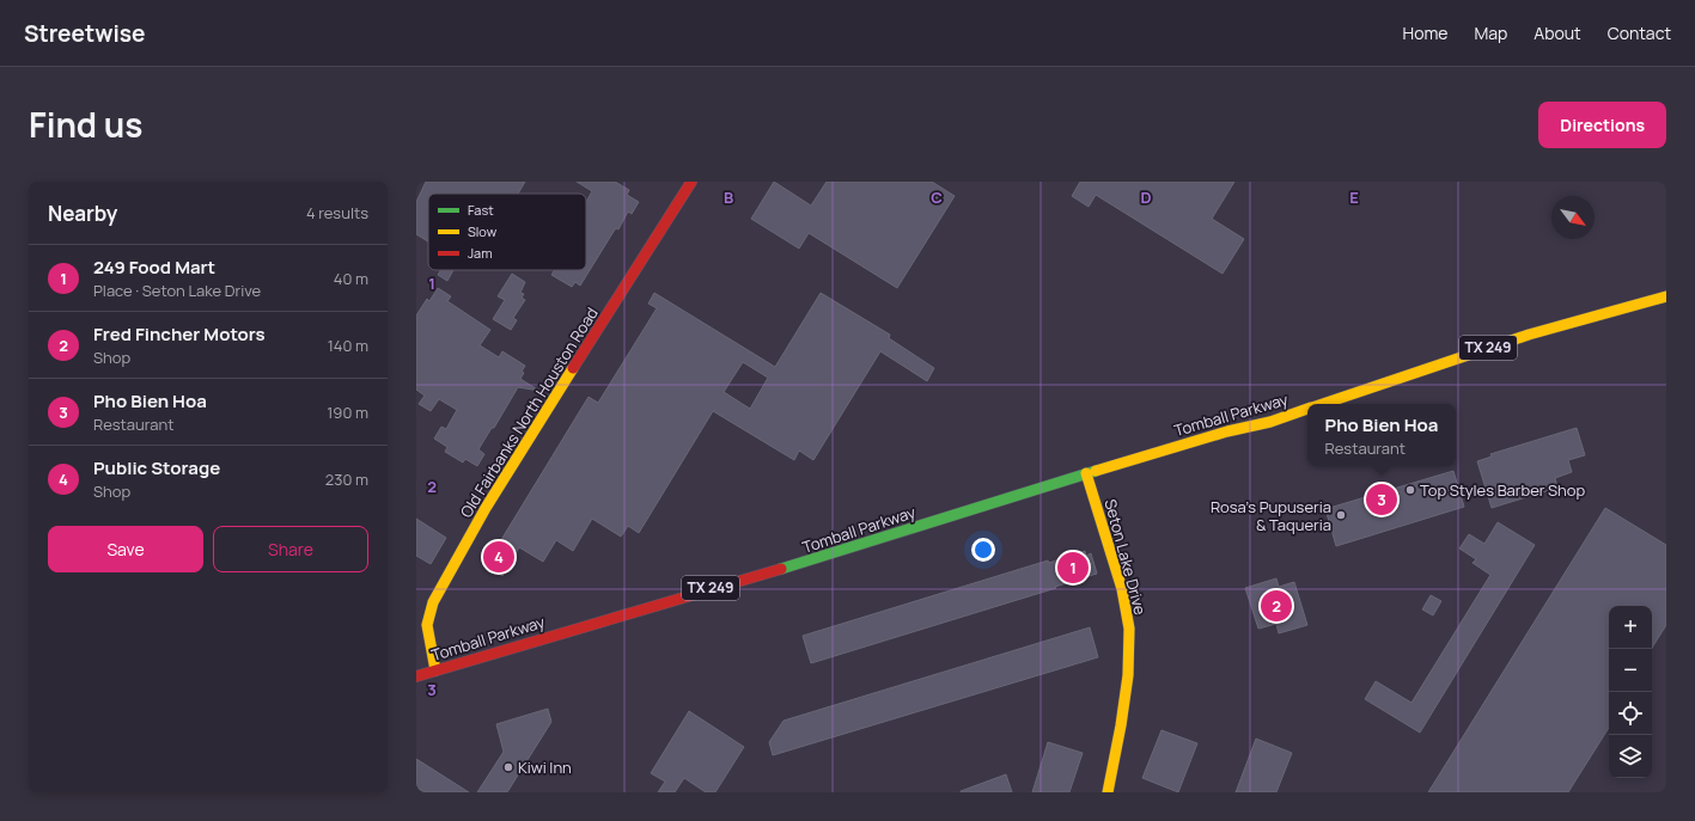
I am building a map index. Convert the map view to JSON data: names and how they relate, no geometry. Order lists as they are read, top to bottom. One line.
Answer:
{"streets":{"main road":["TX 249","Old Fairbanks North Houston Road","Tomball Parkway","Seton Lake Drive"]},"crossings":[["Old Fairbanks North Houston Road","Tomball Parkway"],["Tomball Parkway","Seton Lake Drive"]],"places":["Top Styles Barber Shop","Rosa's Pupuseria & Taqueria","Kiwi Inn"],"legend":["Fast","Slow","Jam"],"north":"bottom right","page":{"header":"Streetwise","nav":["Home","Map","About","Contact"],"title":"Find us","buttons":["Directions",["Save","Share"]],"heading":["Nearby","4 results"],"list":[{"mark":"1","name":"249 Food Mart","note":"Place · Seton Lake Drive","value":"40 m"},{"mark":"2","name":"Fred Fincher Motors","note":"Shop","value":"140 m"},{"mark":"3","name":"Pho Bien Hoa","note":"Restaurant","value":"190 m"},{"mark":"4","name":"Public Storage","note":"Shop","value":"230 m"}],"popup":["Pho Bien Hoa","Restaurant"],"pins":["3","4","1","2"],"map_buttons":["+","−"]},"grid":{"columns":["B","C","D","E"],"rows":["1","2","3"]}}
